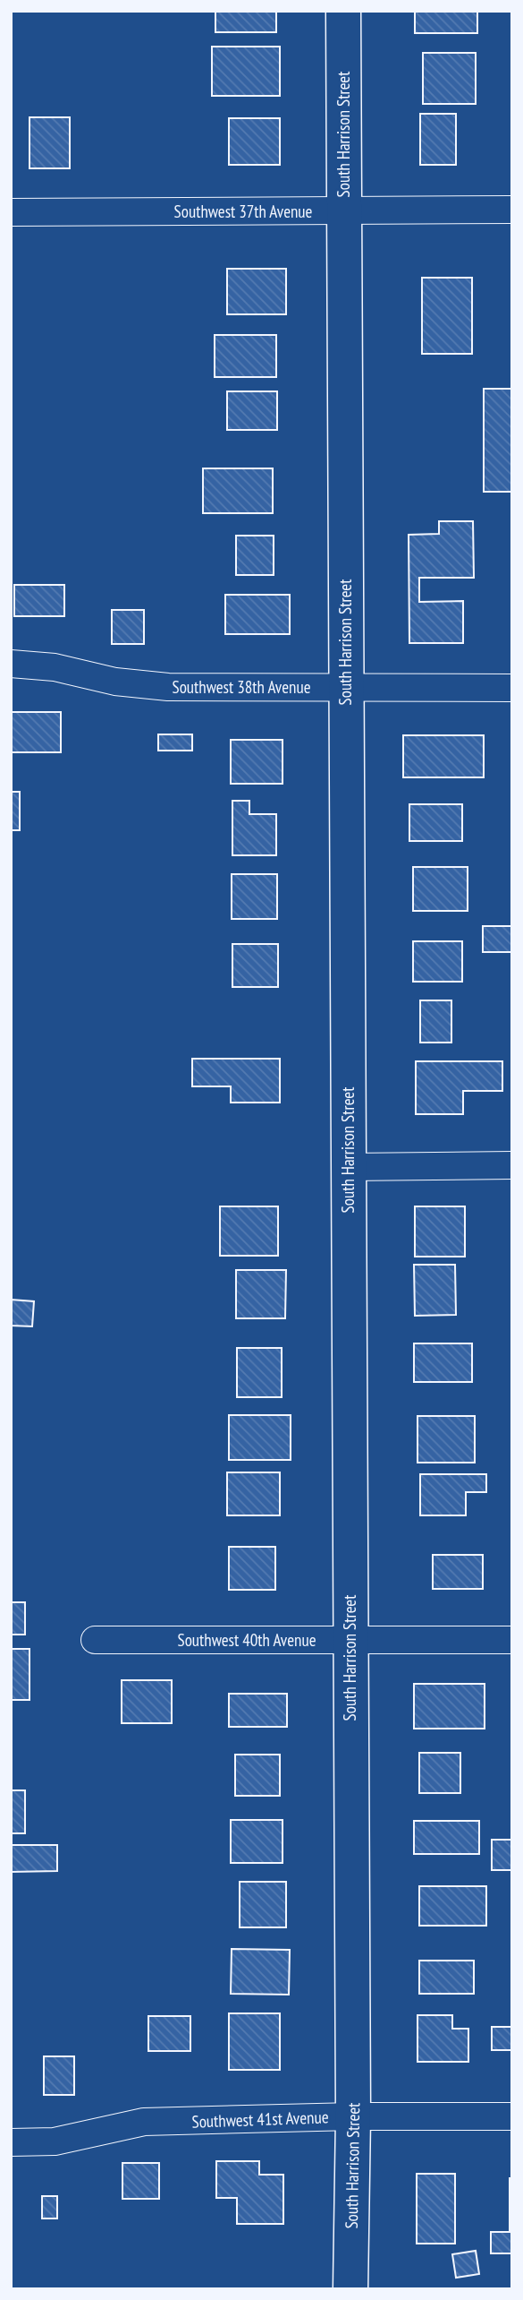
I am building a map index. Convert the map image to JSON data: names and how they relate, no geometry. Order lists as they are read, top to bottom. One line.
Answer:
{"streets":{"street":["South Harrison Street","Southwest 37th Avenue","Southwest 38th Avenue","Southwest 40th Avenue","Southwest 41st Avenue"]},"crossings":[["South Harrison Street","Southwest 37th Avenue"],["South Harrison Street","Southwest 38th Avenue"],["South Harrison Street","Southwest 40th Avenue"],["South Harrison Street","Southwest 41st Avenue"]]}
